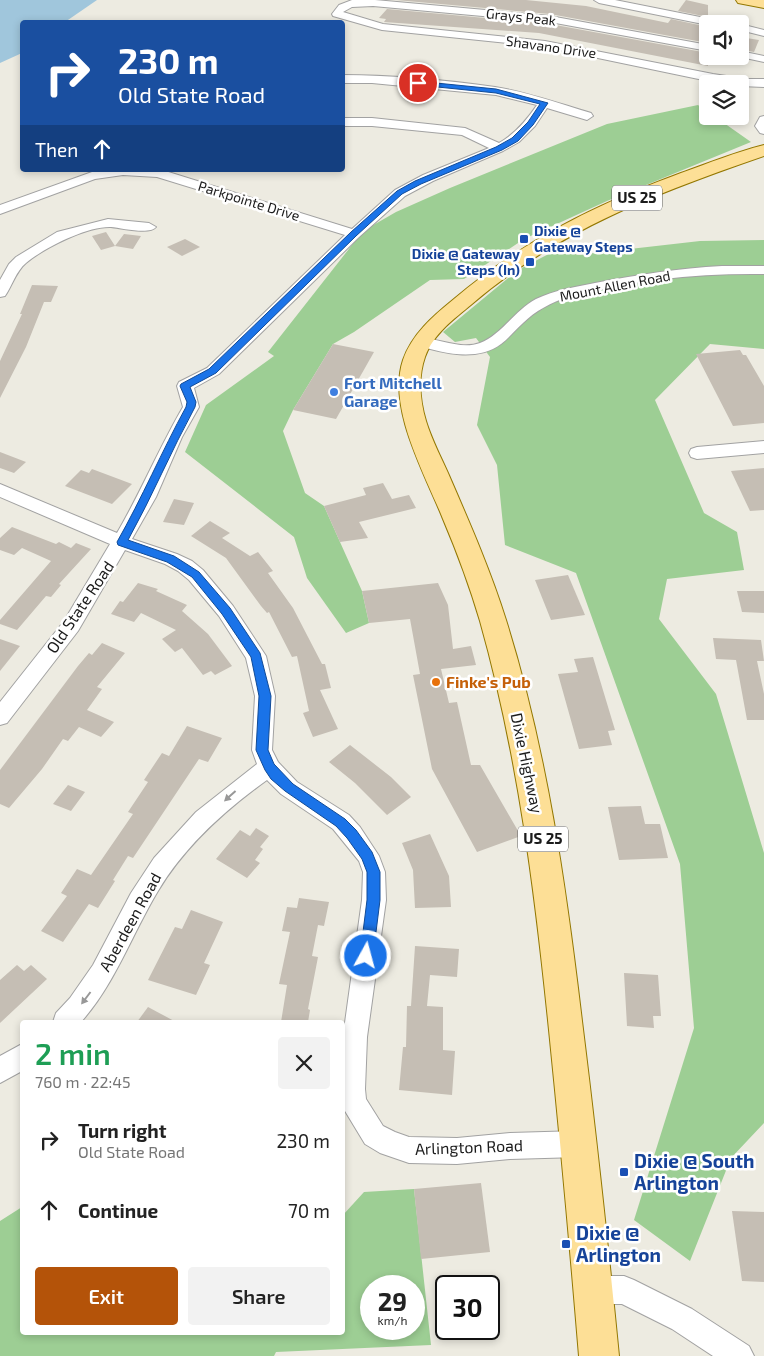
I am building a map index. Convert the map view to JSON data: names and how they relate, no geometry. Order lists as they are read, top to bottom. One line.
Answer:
{"streets":{"main road":["US 25","Dixie Highway"],"street":["Grays Peak","Shavano Drive","Parkpointe Drive","Mount Allen Road","Old State Road","Aberdeen Road","Arlington Road"]},"crossings":[["Grays Peak","Shavano Drive"],["Parkpointe Drive","Old State Road"],["Mount Allen Road","Dixie Highway"],["Old State Road","Arlington Road"],["Dixie Highway","Arlington Road"],["Aberdeen Road","Arlington Road"]],"one_way":["Aberdeen Road"],"places":{"transit":["Dixie @ Gateway Steps","Dixie @ Gateway Steps (In)","Dixie @ South Arlington","Dixie @ Arlington"],"other":["Fort Mitchell Garage","Finke's Pub"]},"page":{"turn":["230 m","Old State Road"],"then":"Then","heading":["2 min","760 m · 22:45"],"list":[{"name":"Turn right","note":"Old State Road","value":"230 m"},{"name":"Continue","value":"70 m"}],"buttons":["Exit","Share"],"speed":"29 km/h","limit":"30"}}
